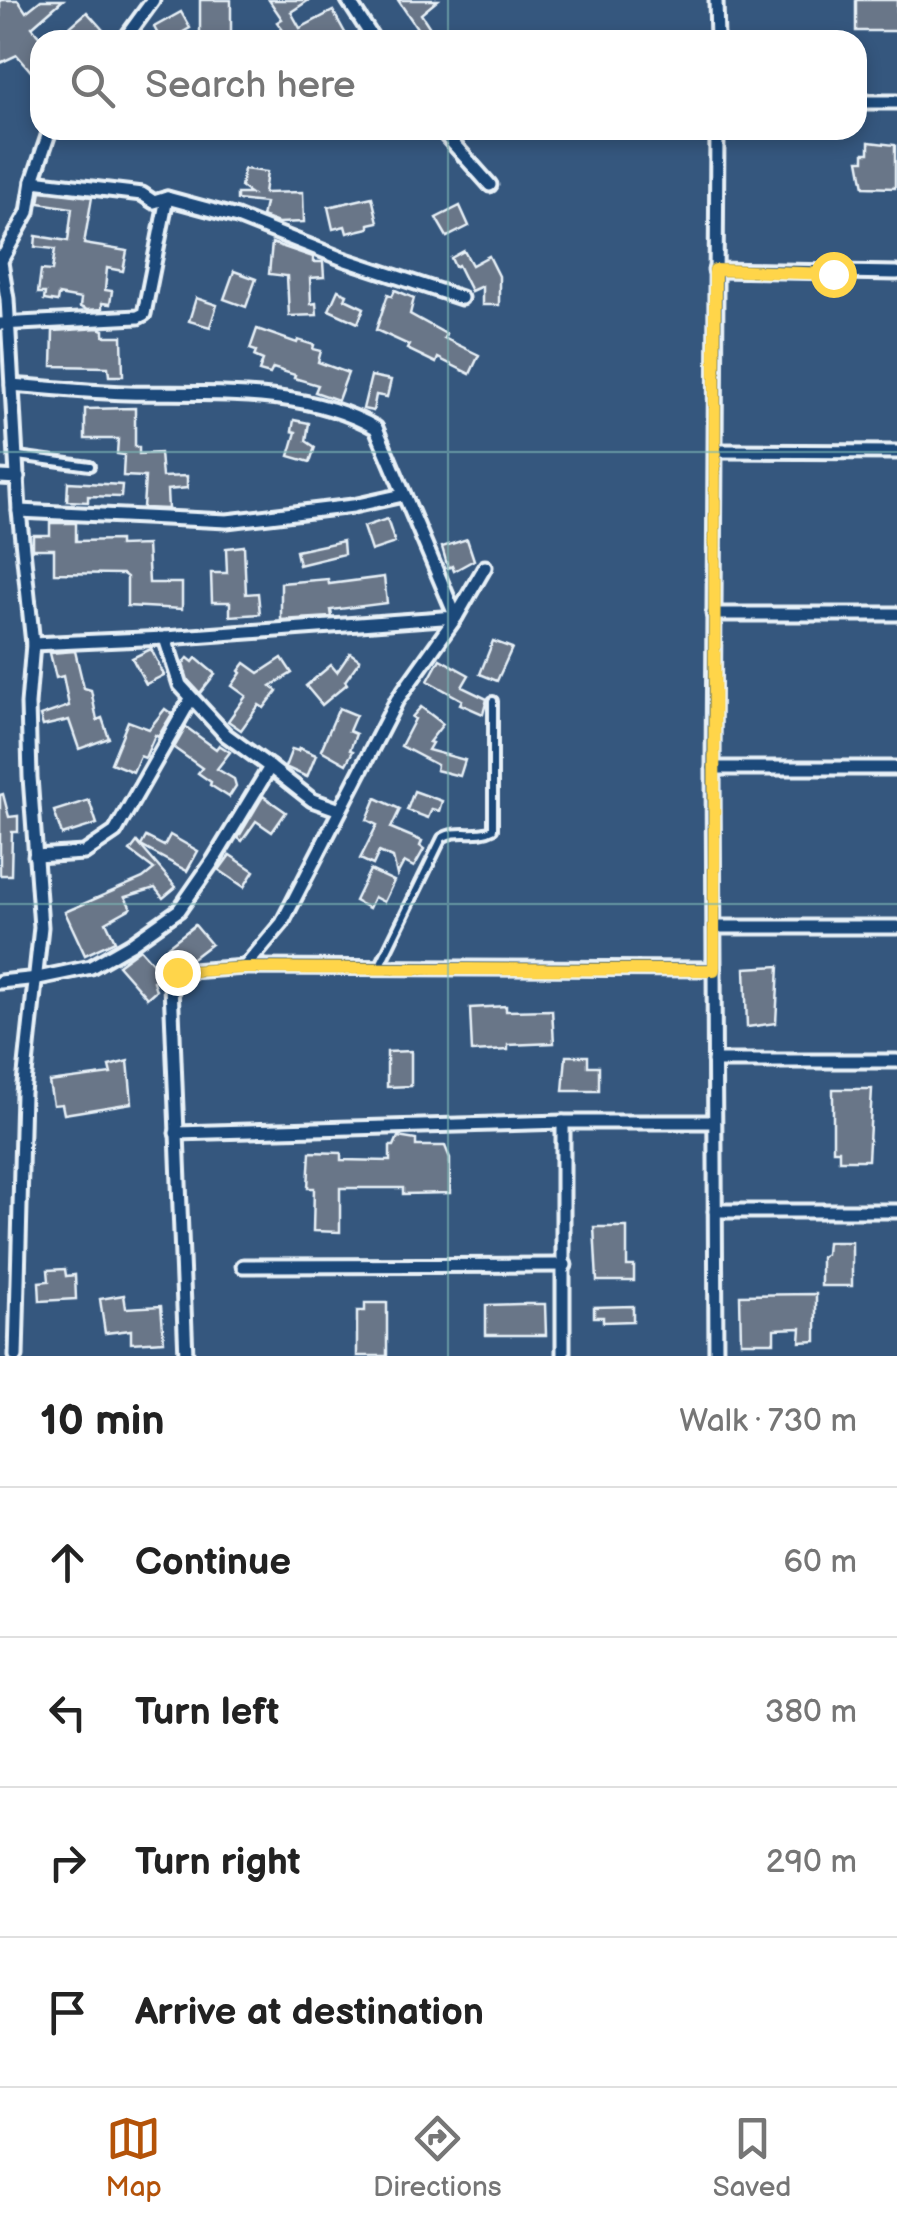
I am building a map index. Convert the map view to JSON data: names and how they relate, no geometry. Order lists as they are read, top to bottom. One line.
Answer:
{"page":{"search":"Search here","heading":["10 min","Walk · 730 m"],"list":[["Continue","60 m"],["Turn left","380 m"],["Turn right","290 m"],"Arrive at destination"],"nav":["Map","Directions","Saved"]}}
